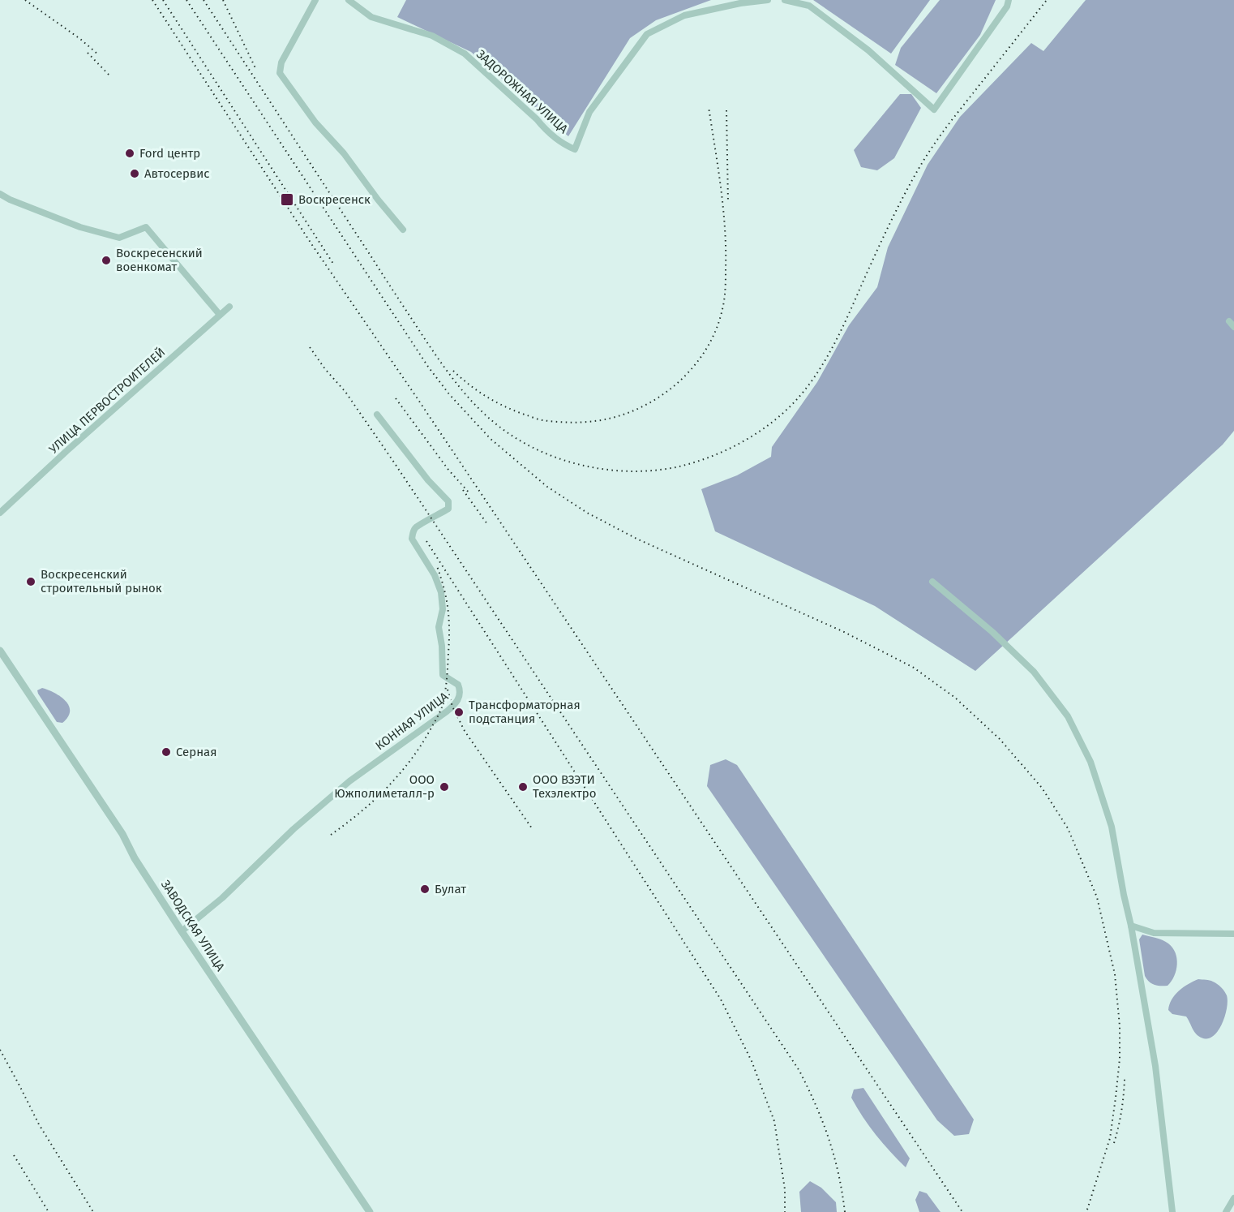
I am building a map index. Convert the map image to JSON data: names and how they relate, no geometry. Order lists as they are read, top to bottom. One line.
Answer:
{"streets":{"street":["ЗАДОРОЖНАЯ УЛИЦА","УЛИЦА ПЕРВОСТРОИТЕЛЕЙ","КОННАЯ УЛИЦА","ЗАВОДСКАЯ УЛИЦА"]},"crossings":[["КОННАЯ УЛИЦА","ЗАВОДСКАЯ УЛИЦА"]],"places":{"other":["Ford центр","Автосервис","Воскресенский военкомат","Воскресенский строительный рынок","Трансформаторная подстанция","Серная","ООО Южполиметалл-р","ООО ВЗЭТИ Техэлектро","Булат"],"transit":["Воскресенск"]}}
